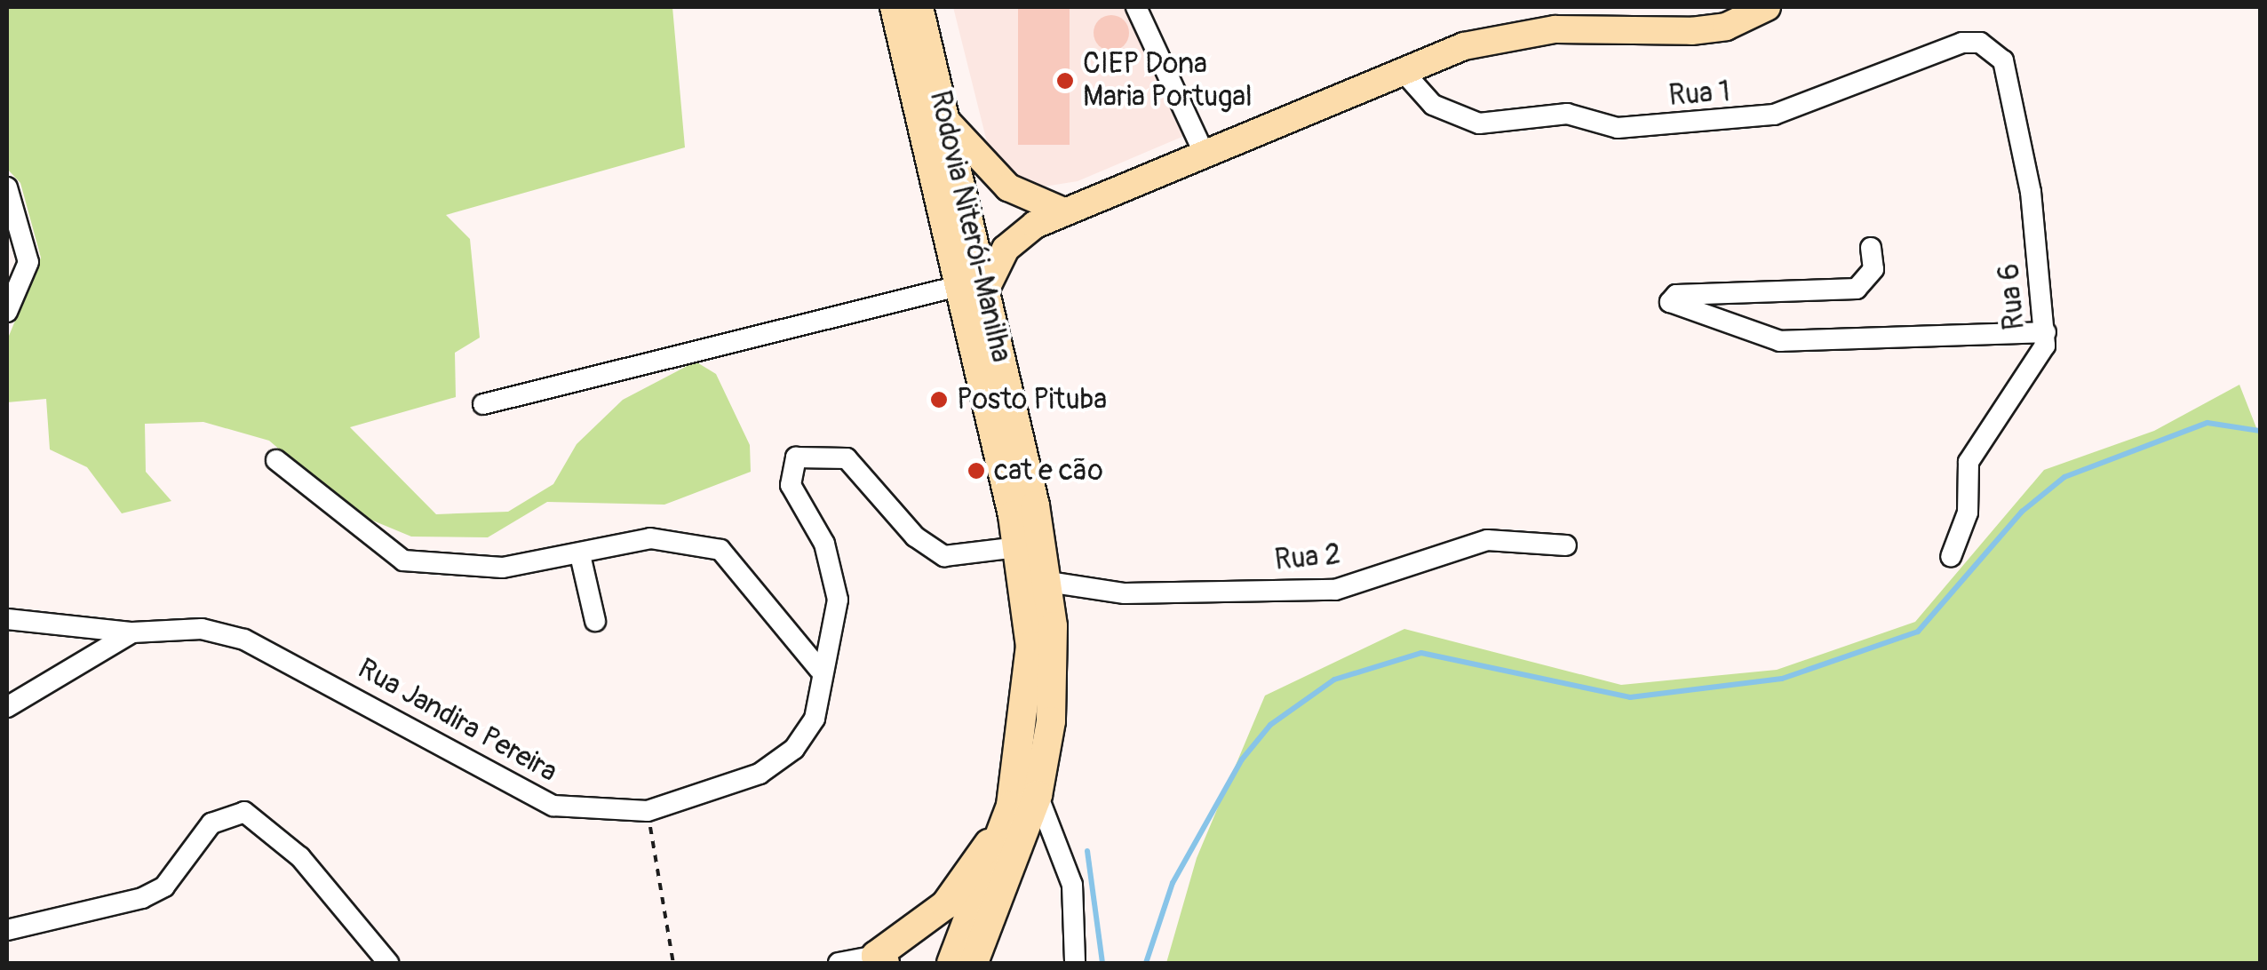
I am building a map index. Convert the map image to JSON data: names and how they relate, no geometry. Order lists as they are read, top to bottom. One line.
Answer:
{"streets":{"highway":["Rodovia Niterói-Manilha"],"street":["Rua 1","Rua 6","Rua 2","Rua Jandira Pereira"]},"crossings":[["Rua 1","Rua 6"],["Rodovia Niterói-Manilha","Rua 2"],["Rodovia Niterói-Manilha","Rua Jandira Pereira"]],"places":["CIEP Dona Maria Portugal","Posto Pituba","cat e cão"]}
